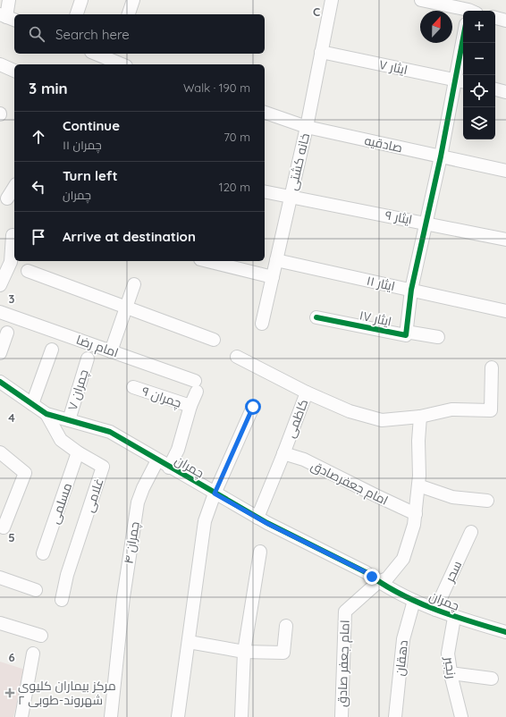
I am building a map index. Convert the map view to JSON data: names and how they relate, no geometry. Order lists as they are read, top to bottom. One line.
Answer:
{"streets":{"street":["ایثار ۷","صادقیه","خانه کشتی","ایثار ۹","ایثار ۱۱","ایثار ۱۷","امام رضا","چمران ۷","چمران ۹","کاظمی","چمران","امام جعفرصادق","غلامی","مسلمی","چمران ۴","سحر","دهقان","امام جعفر صادق","رنجبر"]},"crossings":[["ایثار ۷","خانه کشتی"],["ایثار ۷","ایثار ۱۷"],["صادقیه","خانه کشتی"],["صادقیه","ایثار ۱۷"],["خانه کشتی","ایثار ۹"],["خانه کشتی","ایثار ۱۱"],["ایثار ۹","ایثار ۱۷"],["ایثار ۱۱","ایثار ۱۷"],["امام رضا","چمران ۹"],["چمران ۷","چمران"],["چمران ۹","چمران"],["کاظمی","چمران"],["کاظمی","امام جعفرصادق"],["چمران","غلامی"],["چمران","چمران ۴"],["چمران","سحر"],["چمران","دهقان"],["چمران","امام جعفر صادق"],["چمران","رنجبر"],["امام جعفرصادق","امام جعفر صادق"],["غلامی","مسلمی"]],"places":{"health":["مرکز بیماران کلیوی شهروند-طوبی ۲"]},"north":"top","page":{"map_buttons":["+","−"],"search":"Search here","heading":["3 min","Walk · 190 m"],"list":[["Continue","چمران ۱۱","70 m"],["Turn left","چمران","120 m"],"Arrive at destination"]},"grid":{"columns":["C"],"rows":["3","4","5","6"]}}
